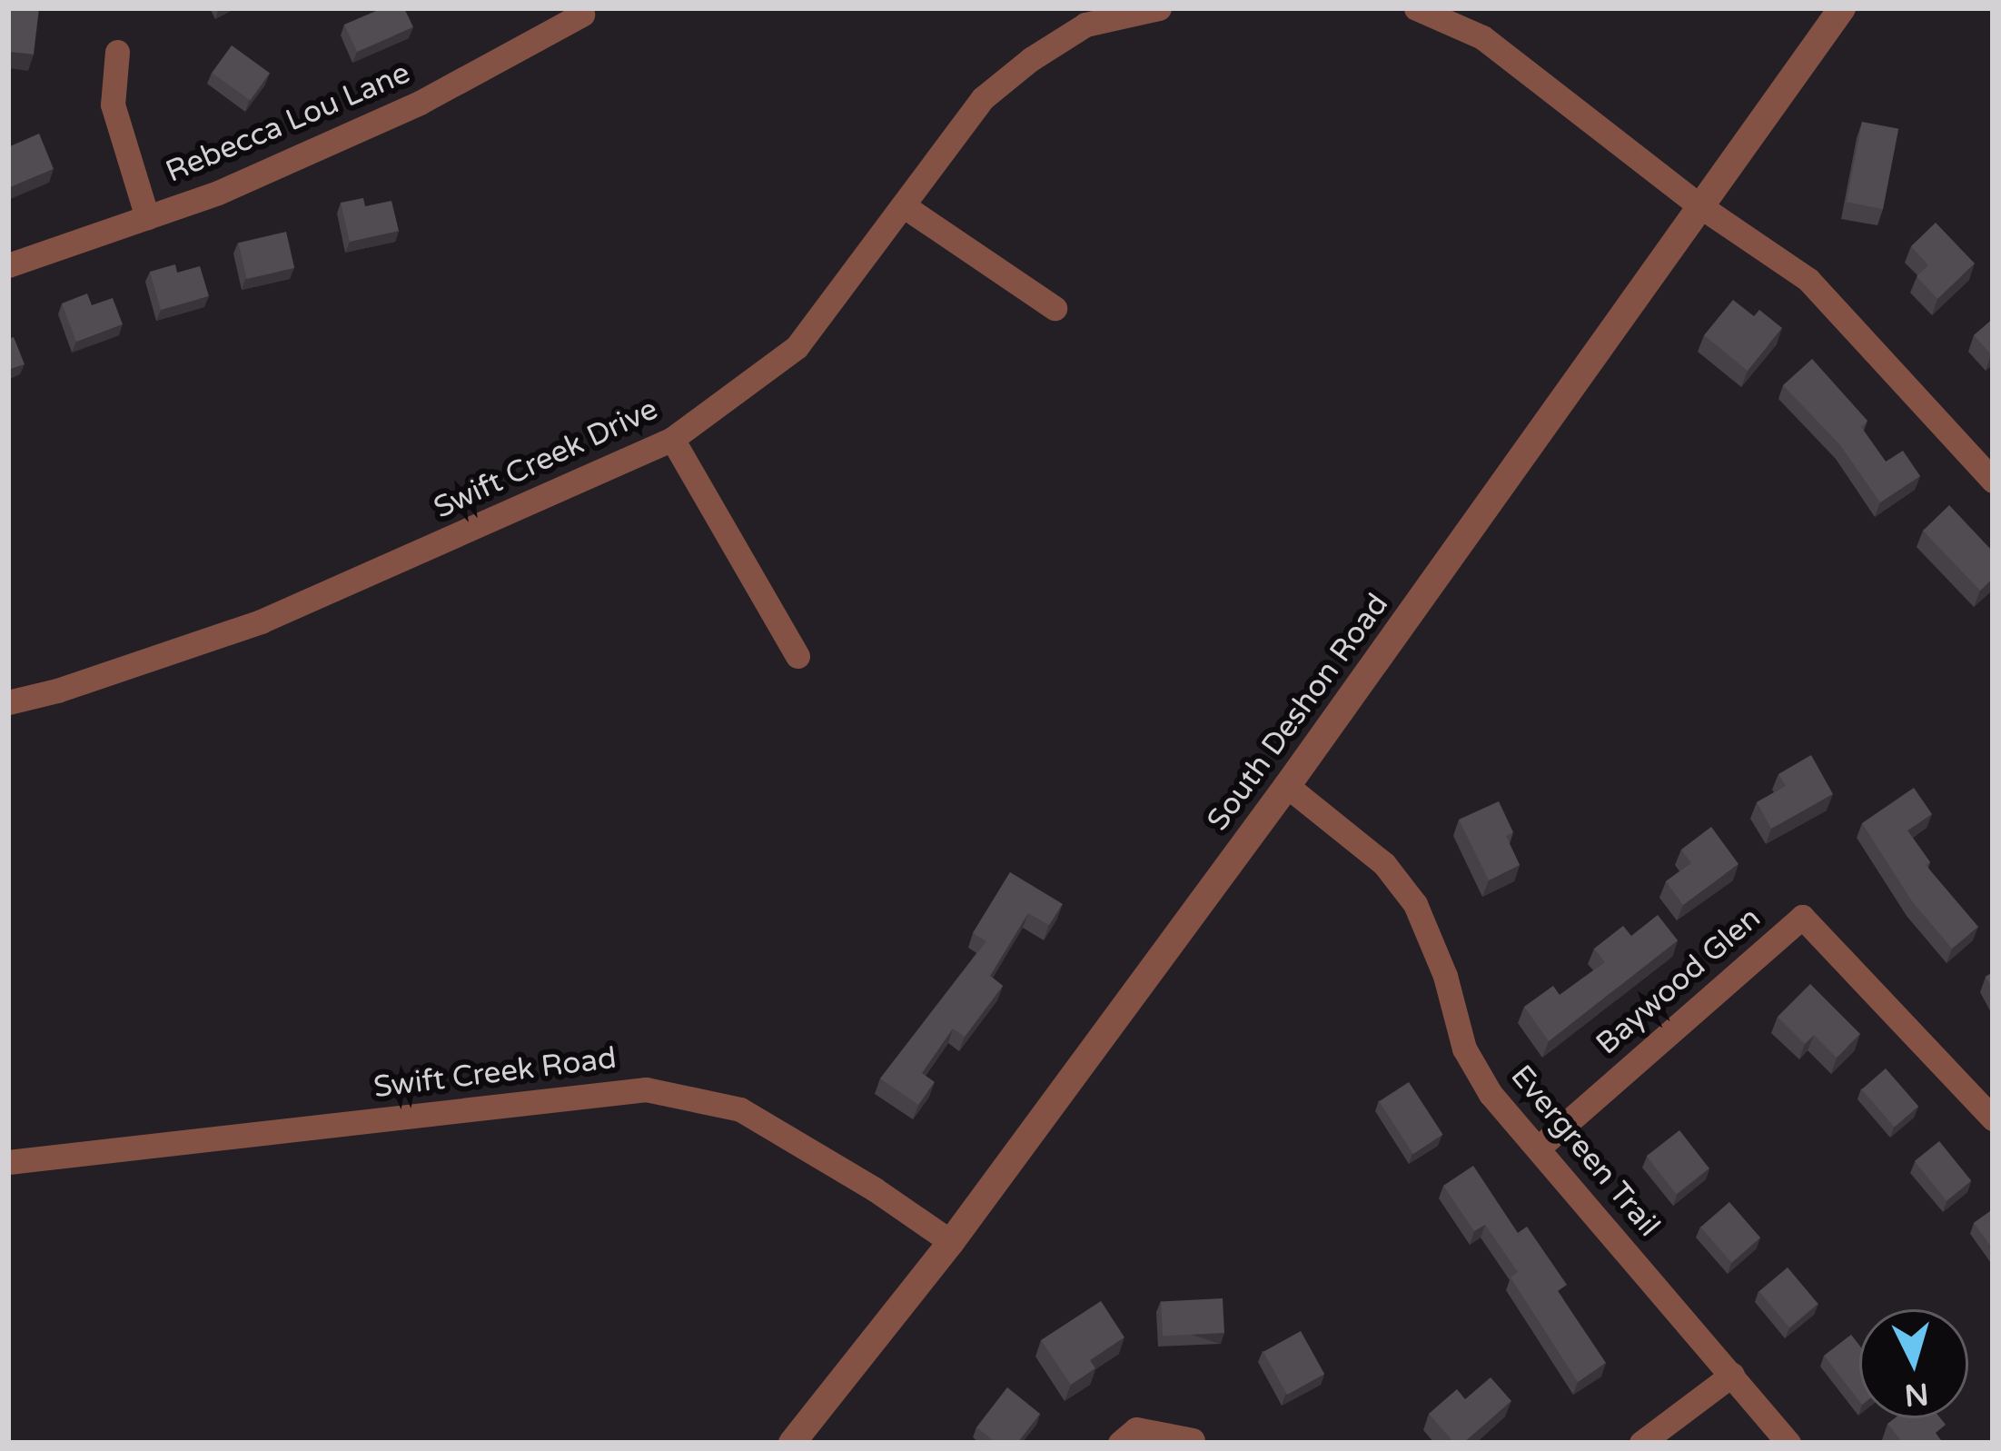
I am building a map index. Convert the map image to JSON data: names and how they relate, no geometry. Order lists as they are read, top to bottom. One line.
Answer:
{"streets":{"street":["Rebecca Lou Lane","Swift Creek Drive","South Deshon Road","Baywood Glen","Swift Creek Road","Evergreen Trail"]},"crossings":[["South Deshon Road","Swift Creek Road"],["South Deshon Road","Evergreen Trail"],["Baywood Glen","Evergreen Trail"]],"north":"bottom"}
